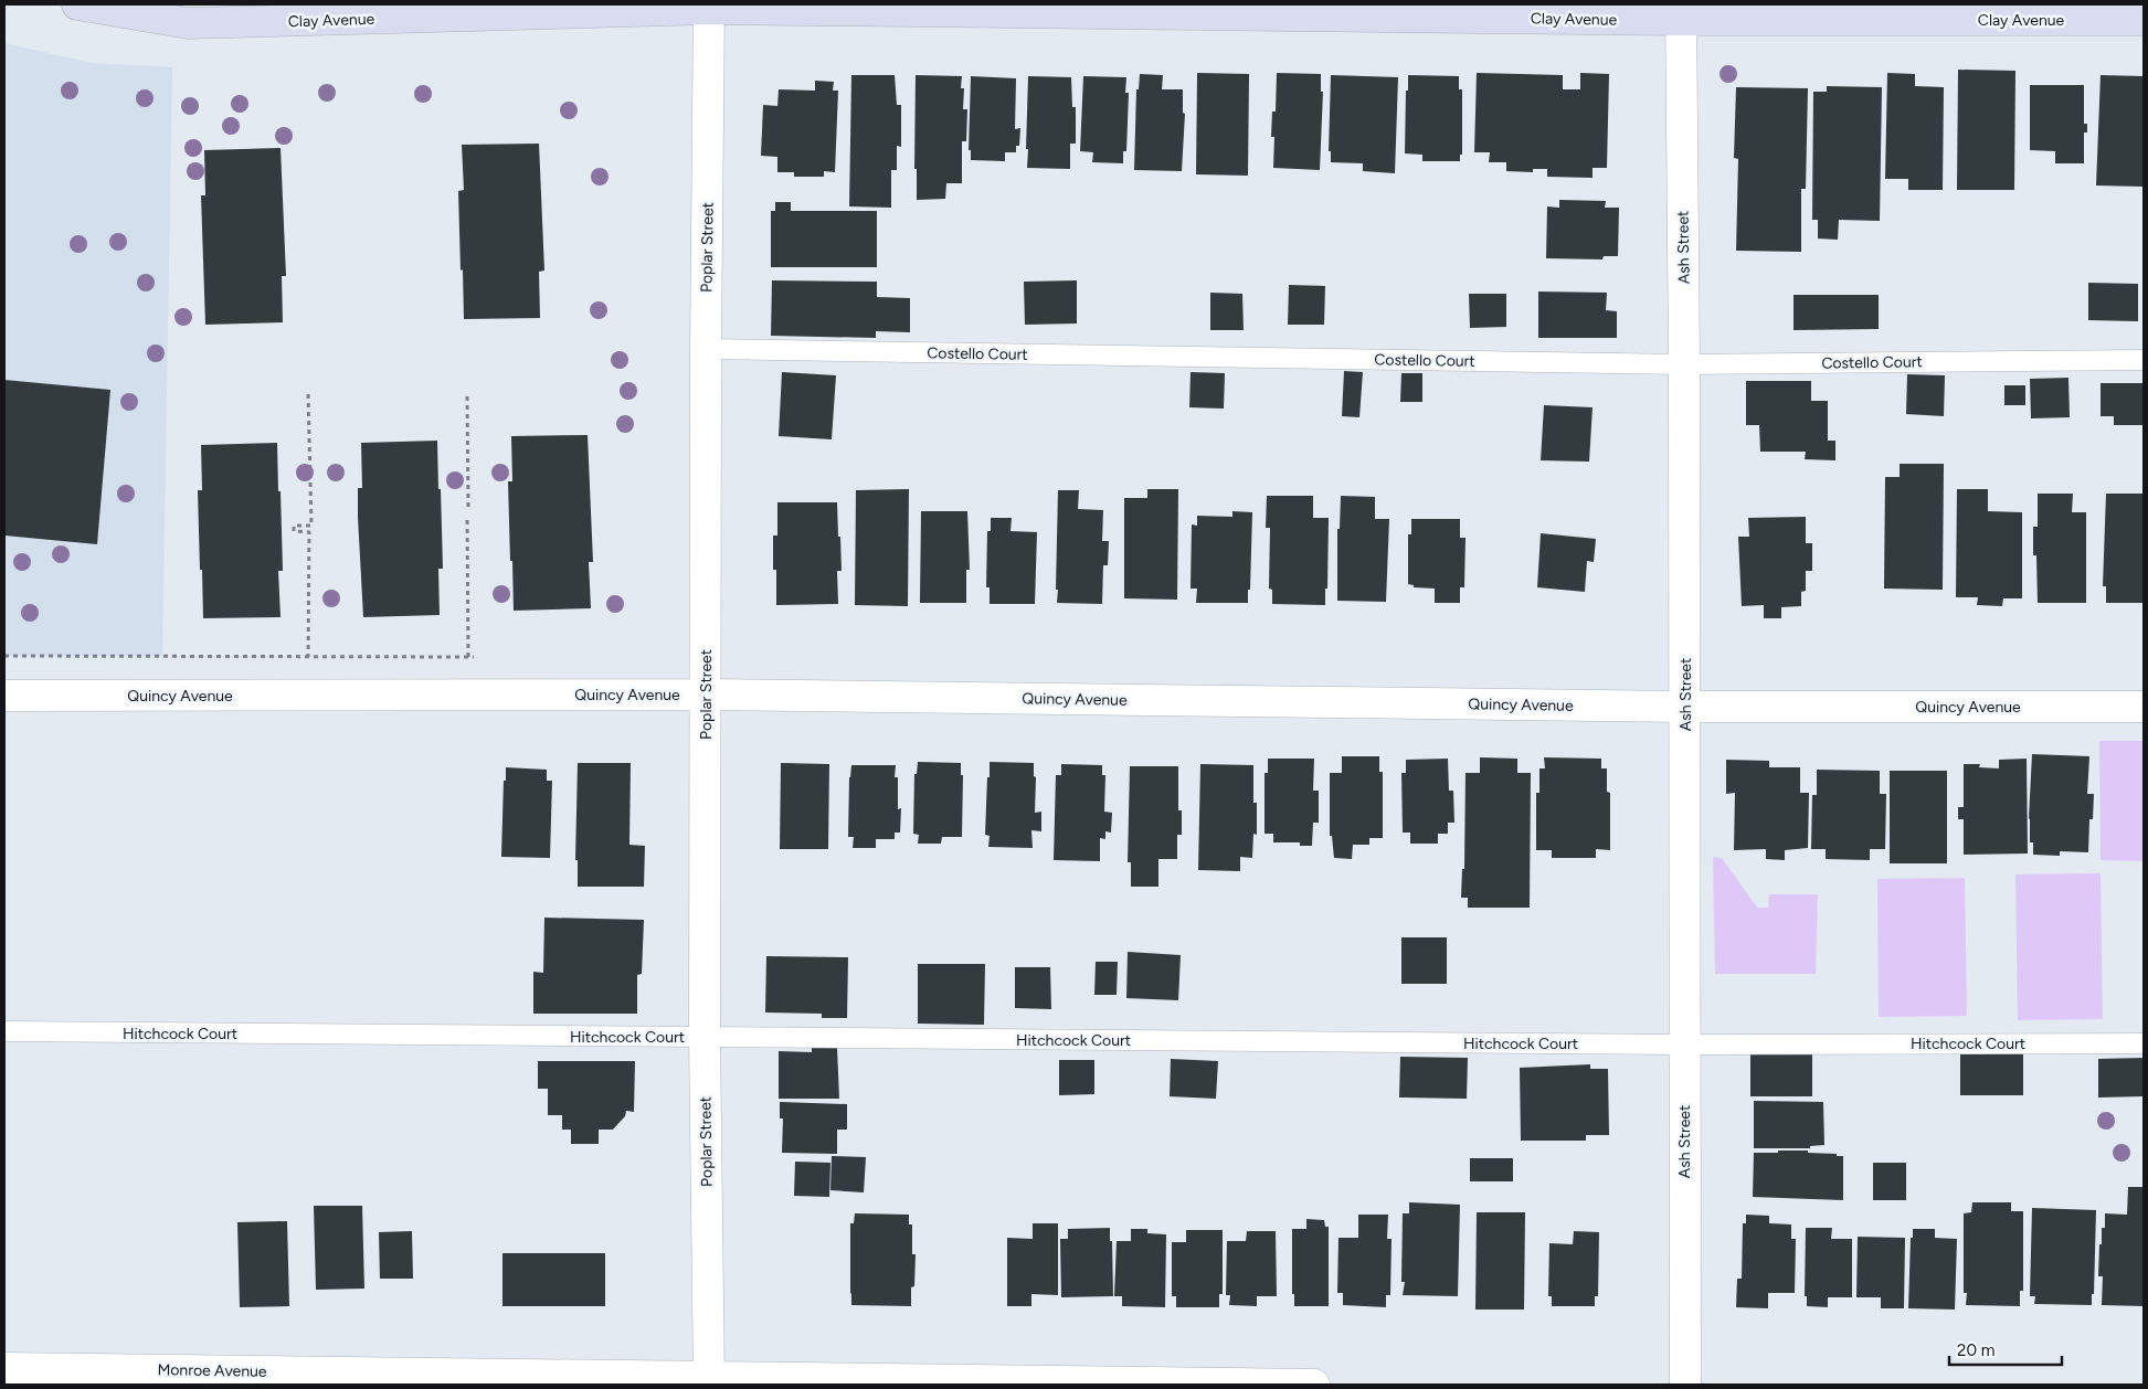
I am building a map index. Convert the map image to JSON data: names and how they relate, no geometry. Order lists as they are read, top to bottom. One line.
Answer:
{"streets":{"main road":["Clay Avenue"],"street":["Poplar Street","Ash Street","Quincy Avenue","Monroe Avenue"],"lane":["Costello Court","Hitchcock Court"]},"crossings":[["Clay Avenue","Poplar Street"],["Clay Avenue","Ash Street"],["Poplar Street","Costello Court"],["Poplar Street","Quincy Avenue"],["Poplar Street","Hitchcock Court"],["Poplar Street","Monroe Avenue"],["Ash Street","Costello Court"],["Ash Street","Quincy Avenue"],["Ash Street","Hitchcock Court"]],"scale_bar":"20 m"}
